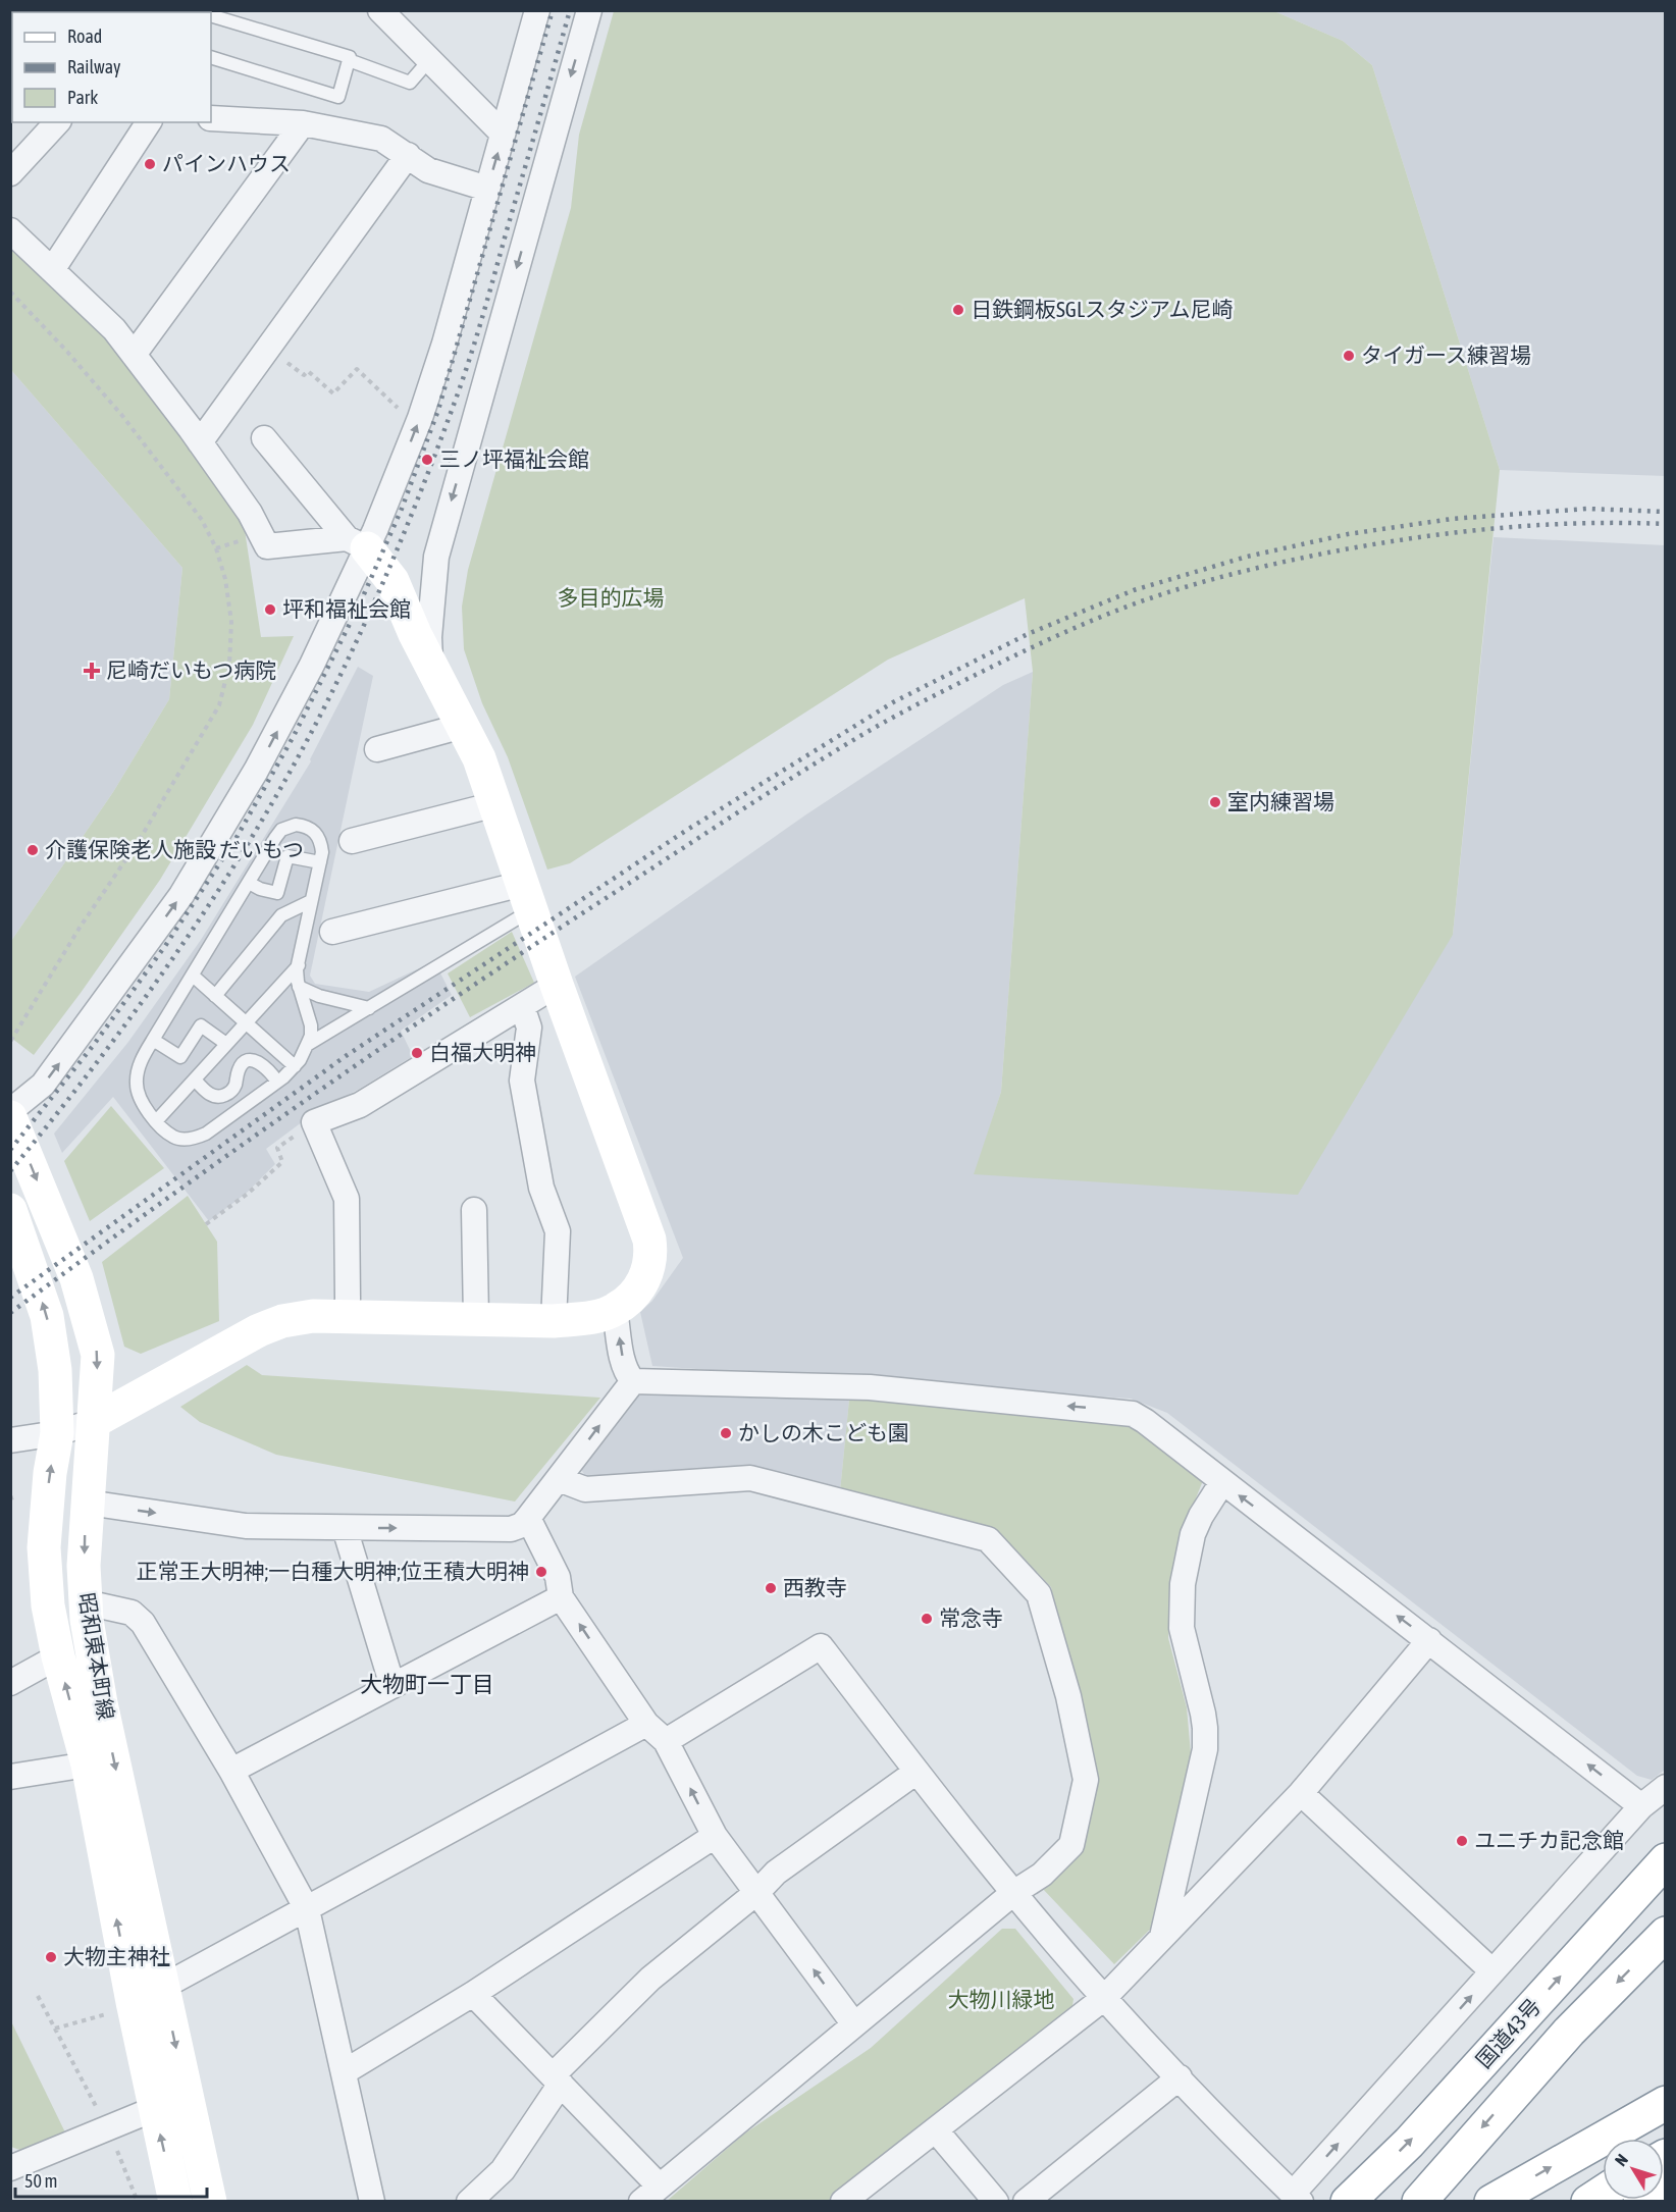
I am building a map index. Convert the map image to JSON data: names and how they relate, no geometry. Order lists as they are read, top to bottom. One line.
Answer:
{"streets":{"main road":["昭和東本町線","国道43号"]},"districts":["大物町一丁目"],"parks":["多目的広場","大物川緑地"],"places":{"other":["パインハウス","日鉄鋼板SGLスタジアム尼崎","タイガース練習場","三ノ坪福祉会館","坪和福祉会館","室内練習場","介護保険老人施設 だいもつ","白福大明神","かしの木こども園","正常王大明神;一白種大明神;位王積大明神","西教寺","常念寺","ユニチカ記念館","大物主神社"],"health":["尼崎だいもつ病院"]},"legend":["Road","Railway","Park"],"scale_bar":"50 m","north":"top left"}
